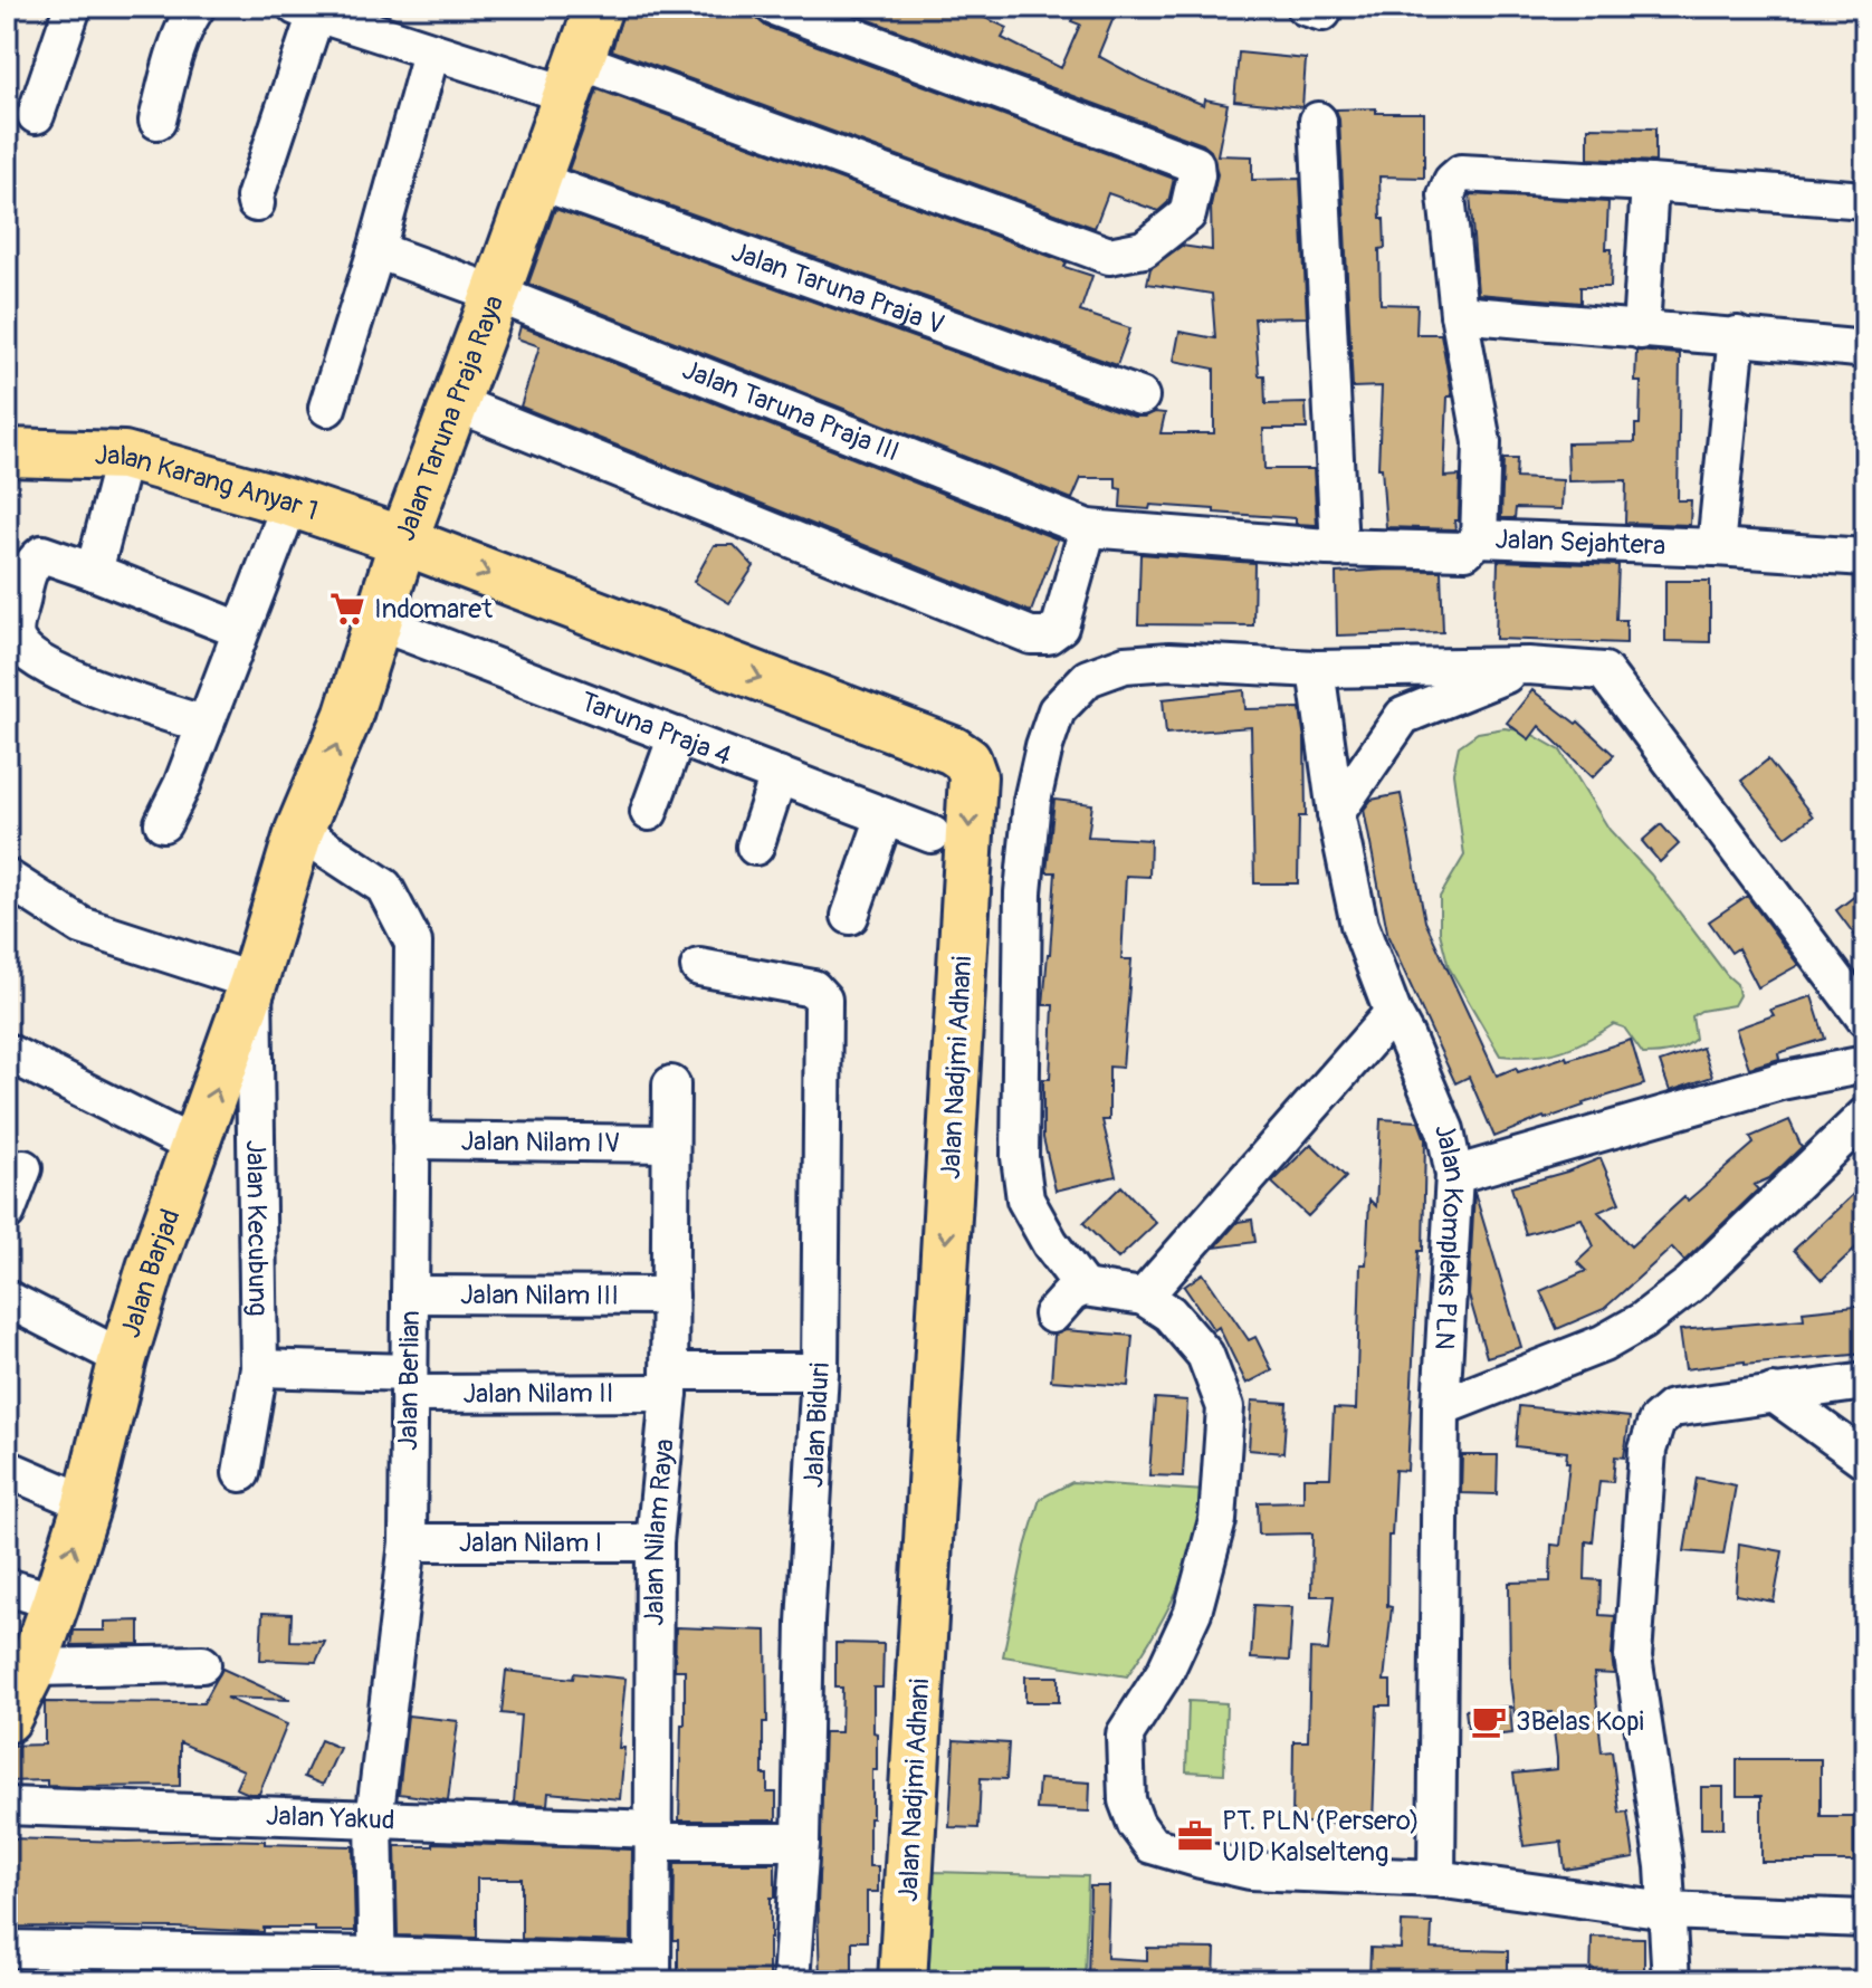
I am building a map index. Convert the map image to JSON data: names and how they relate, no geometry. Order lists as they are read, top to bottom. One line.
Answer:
{"streets":{"main road":["Jalan Taruna Praja Raya","Jalan Karang Anyar 1","Jalan Nadjmi Adhani","Jalan Barjad"],"street":["Jalan Taruna Praja V","Jalan Taruna Praja III","Jalan Sejahtera","Taruna Praja 4","Jalan Nilam IV","Jalan Kecubung","Jalan Kompleks PLN","Jalan Nilam III","Jalan Berlian","Jalan Nilam II","Jalan Biduri","Jalan Nilam Raya","Jalan Nilam I","Jalan Yakud"]},"crossings":[["Jalan Taruna Praja V","Jalan Taruna Praja Raya"],["Jalan Taruna Praja III","Jalan Taruna Praja Raya"],["Jalan Taruna Praja III","Jalan Sejahtera"],["Jalan Taruna Praja Raya","Jalan Karang Anyar 1"],["Jalan Taruna Praja Raya","Taruna Praja 4"],["Jalan Taruna Praja Raya","Jalan Nadjmi Adhani"],["Jalan Taruna Praja Raya","Jalan Barjad"],["Jalan Taruna Praja Raya","Jalan Berlian"],["Jalan Karang Anyar 1","Jalan Nadjmi Adhani"],["Jalan Nilam IV","Jalan Berlian"],["Jalan Nilam IV","Jalan Nilam Raya"],["Jalan Kecubung","Jalan Barjad"],["Jalan Kecubung","Jalan Nilam II"],["Jalan Barjad","Jalan Berlian"],["Jalan Nilam III","Jalan Berlian"],["Jalan Nilam III","Jalan Nilam Raya"],["Jalan Berlian","Jalan Nilam II"],["Jalan Berlian","Jalan Nilam I"],["Jalan Berlian","Jalan Yakud"],["Jalan Nilam II","Jalan Biduri"],["Jalan Nilam II","Jalan Nilam Raya"],["Jalan Biduri","Jalan Yakud"],["Jalan Nilam Raya","Jalan Nilam I"],["Jalan Nilam Raya","Jalan Yakud"]],"one_way":["Jalan Nadjmi Adhani"],"places":{"supermarket":["Indomaret"],"cafe":["3Belas Kopi"],"office":["PT. PLN (Persero) UID Kalselteng"]}}
